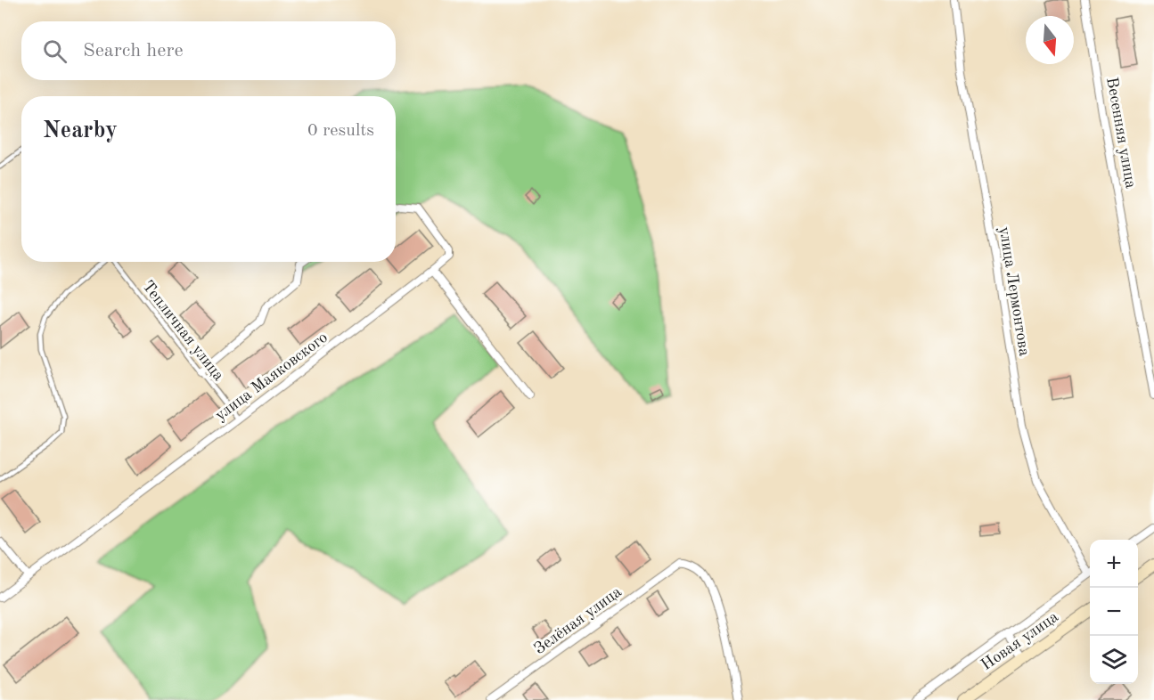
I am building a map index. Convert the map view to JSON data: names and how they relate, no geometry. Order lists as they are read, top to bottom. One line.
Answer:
{"streets":{"street":["Весенняя улица","улица Лермонтова","улица Маяковского","Зелёная улица","Новая улица"],"lane":["Тепличная улица"]},"crossings":[["Тепличная улица","улица Маяковского"]],"north":"bottom","page":{"search":"Search here","heading":["Nearby","0 results"],"map_buttons":["+","−"]}}
